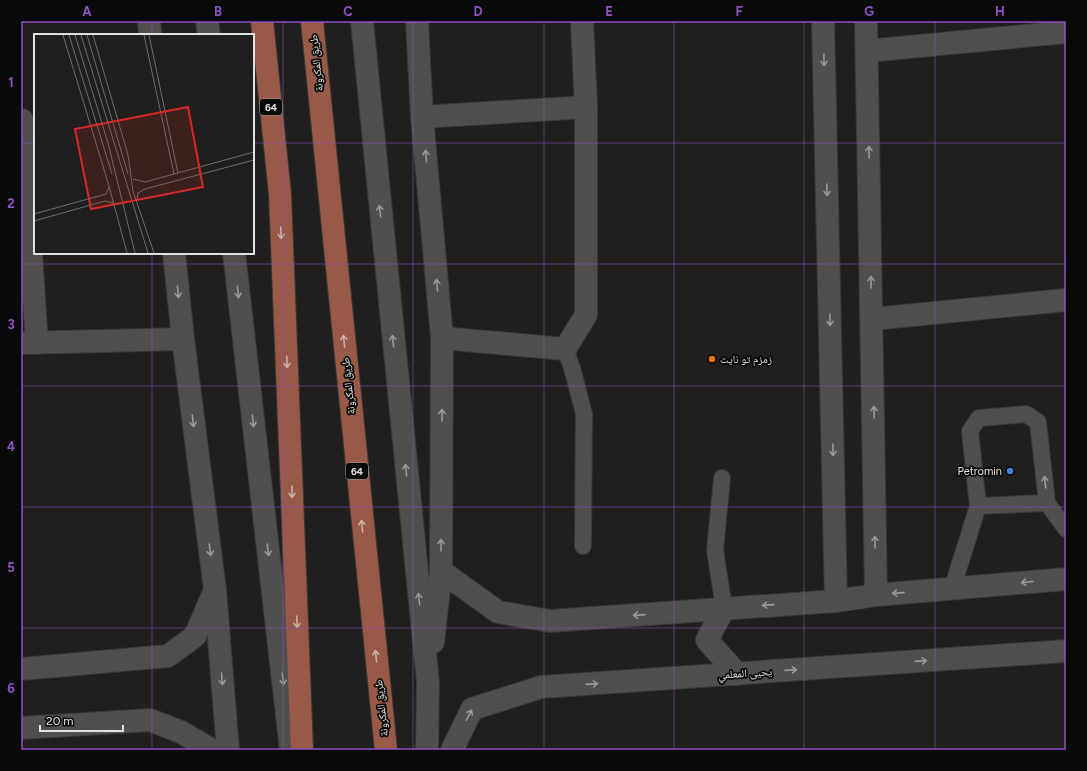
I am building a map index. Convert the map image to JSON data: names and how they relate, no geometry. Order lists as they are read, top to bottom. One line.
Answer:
{"streets":{"main road":["طريق المكرونة","64"],"street":["يحيى المعلمي"]},"places":["زمزم تو نايت","Petromin"],"scale_bar":"20 m","grid":{"columns":["A","B","C","D","E","F","G","H"],"rows":["1","2","3","4","5","6"]}}
